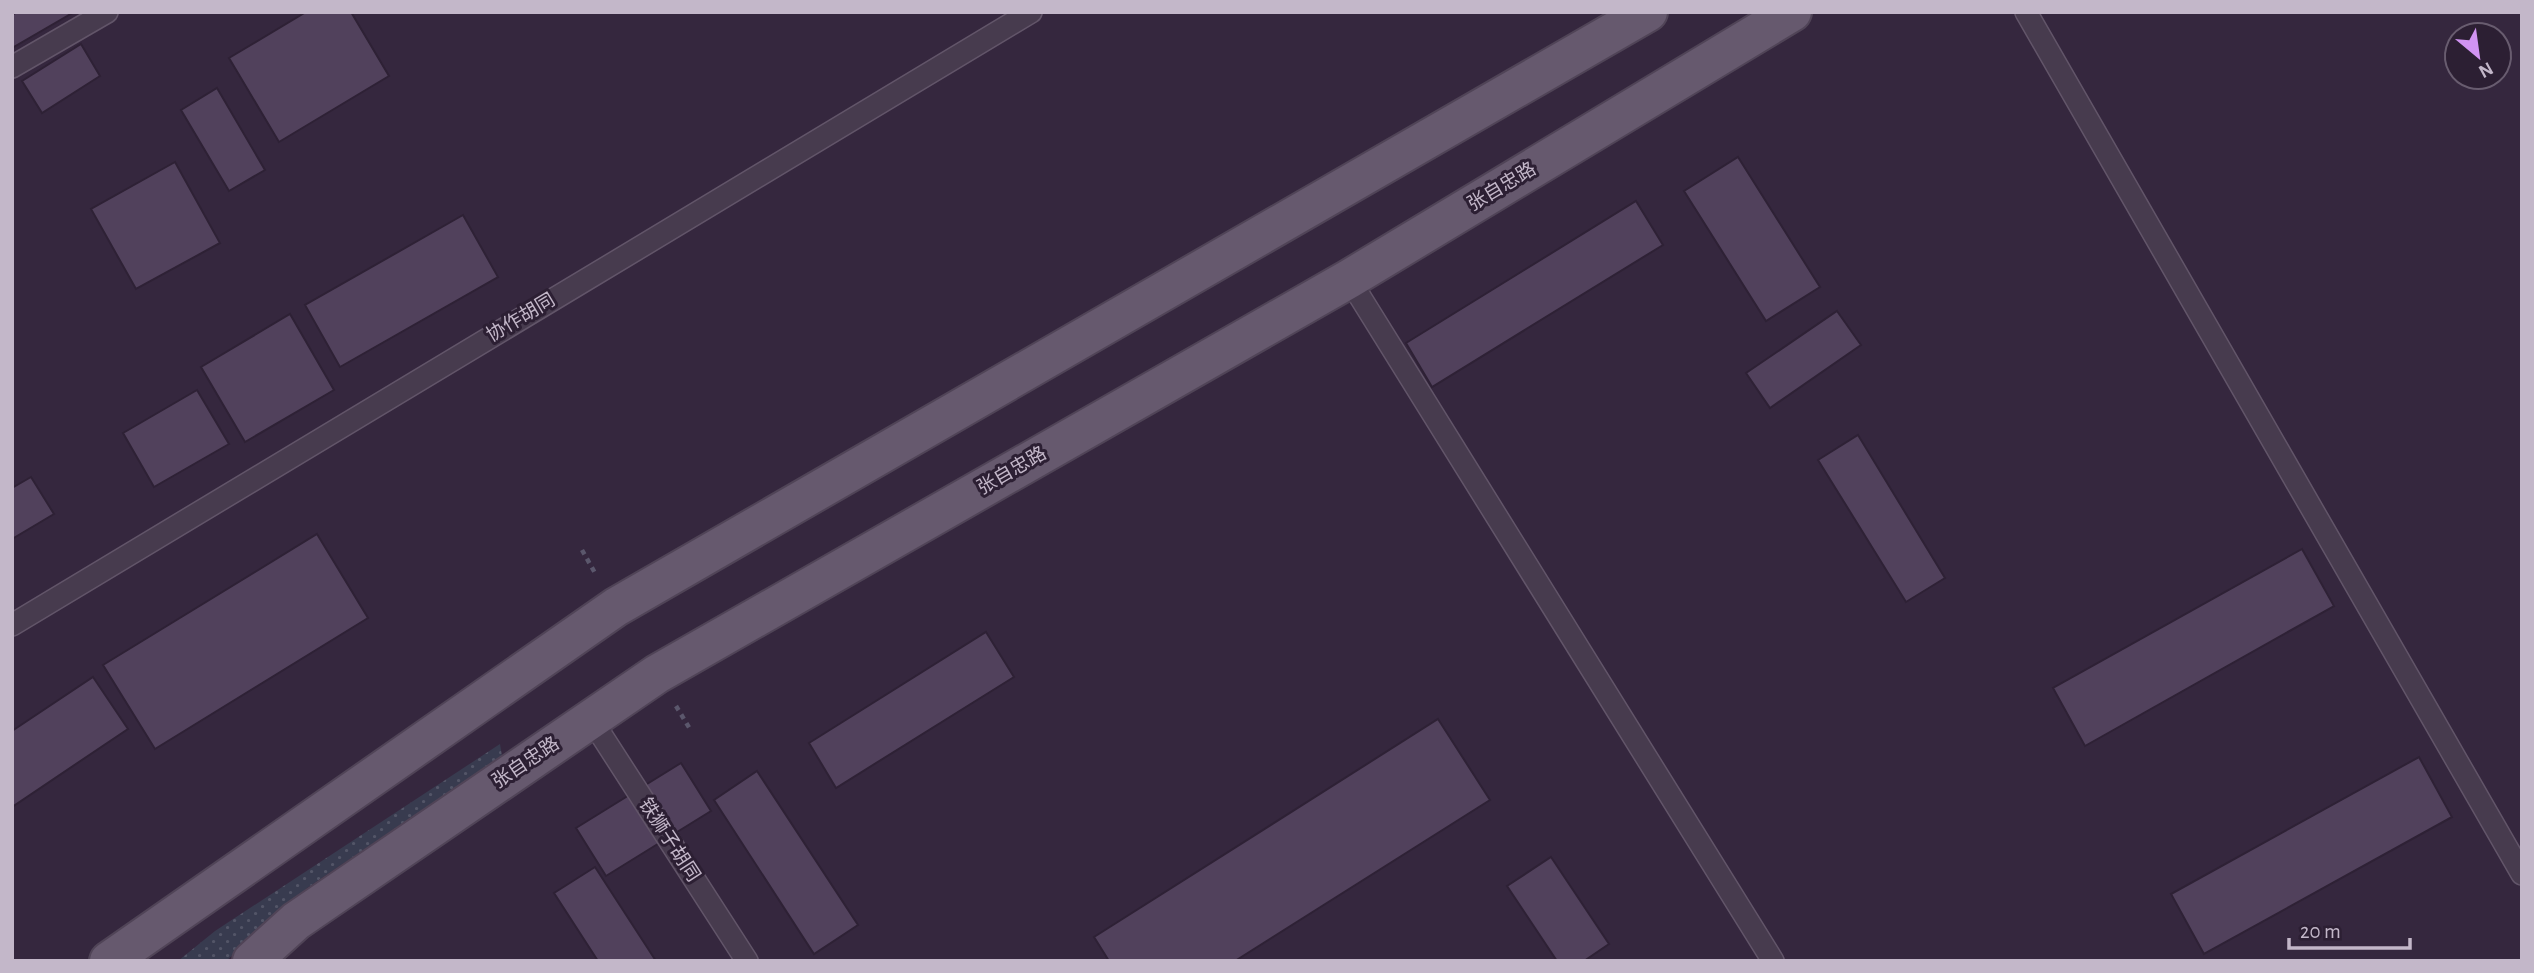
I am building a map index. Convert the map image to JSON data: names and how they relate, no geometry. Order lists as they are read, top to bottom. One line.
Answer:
{"streets":{"main road":["张自忠路"],"lane":["协作胡同","铁狮子胡同"]},"crossings":[["张自忠路","铁狮子胡同"]],"scale_bar":"20 m","north":"bottom right"}
